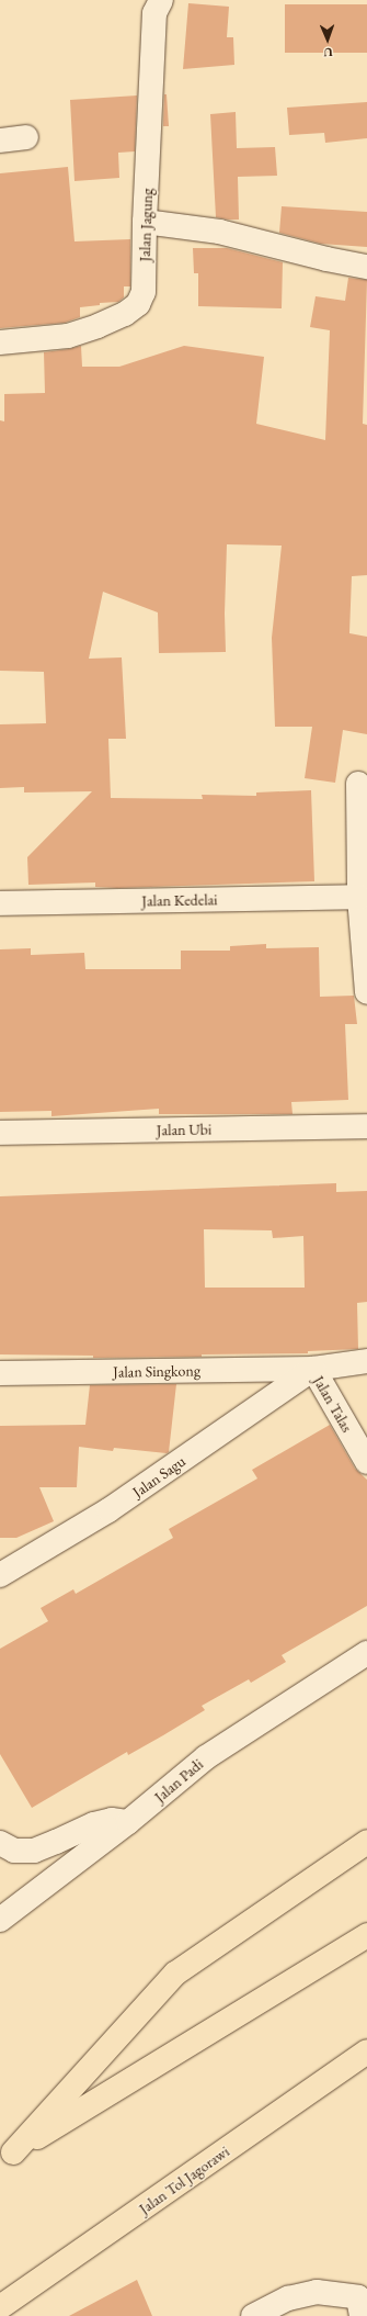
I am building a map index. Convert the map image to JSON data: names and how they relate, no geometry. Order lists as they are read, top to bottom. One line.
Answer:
{"streets":{"highway":["Jalan Tol Jagorawi"],"street":["Jalan Jagung","Jalan Kedelai","Jalan Ubi","Jalan Singkong","Jalan Talas","Jalan Sagu","Jalan Padi"]},"crossings":[["Jalan Singkong","Jalan Talas"],["Jalan Singkong","Jalan Sagu"],["Jalan Talas","Jalan Sagu"]],"north":"bottom"}
